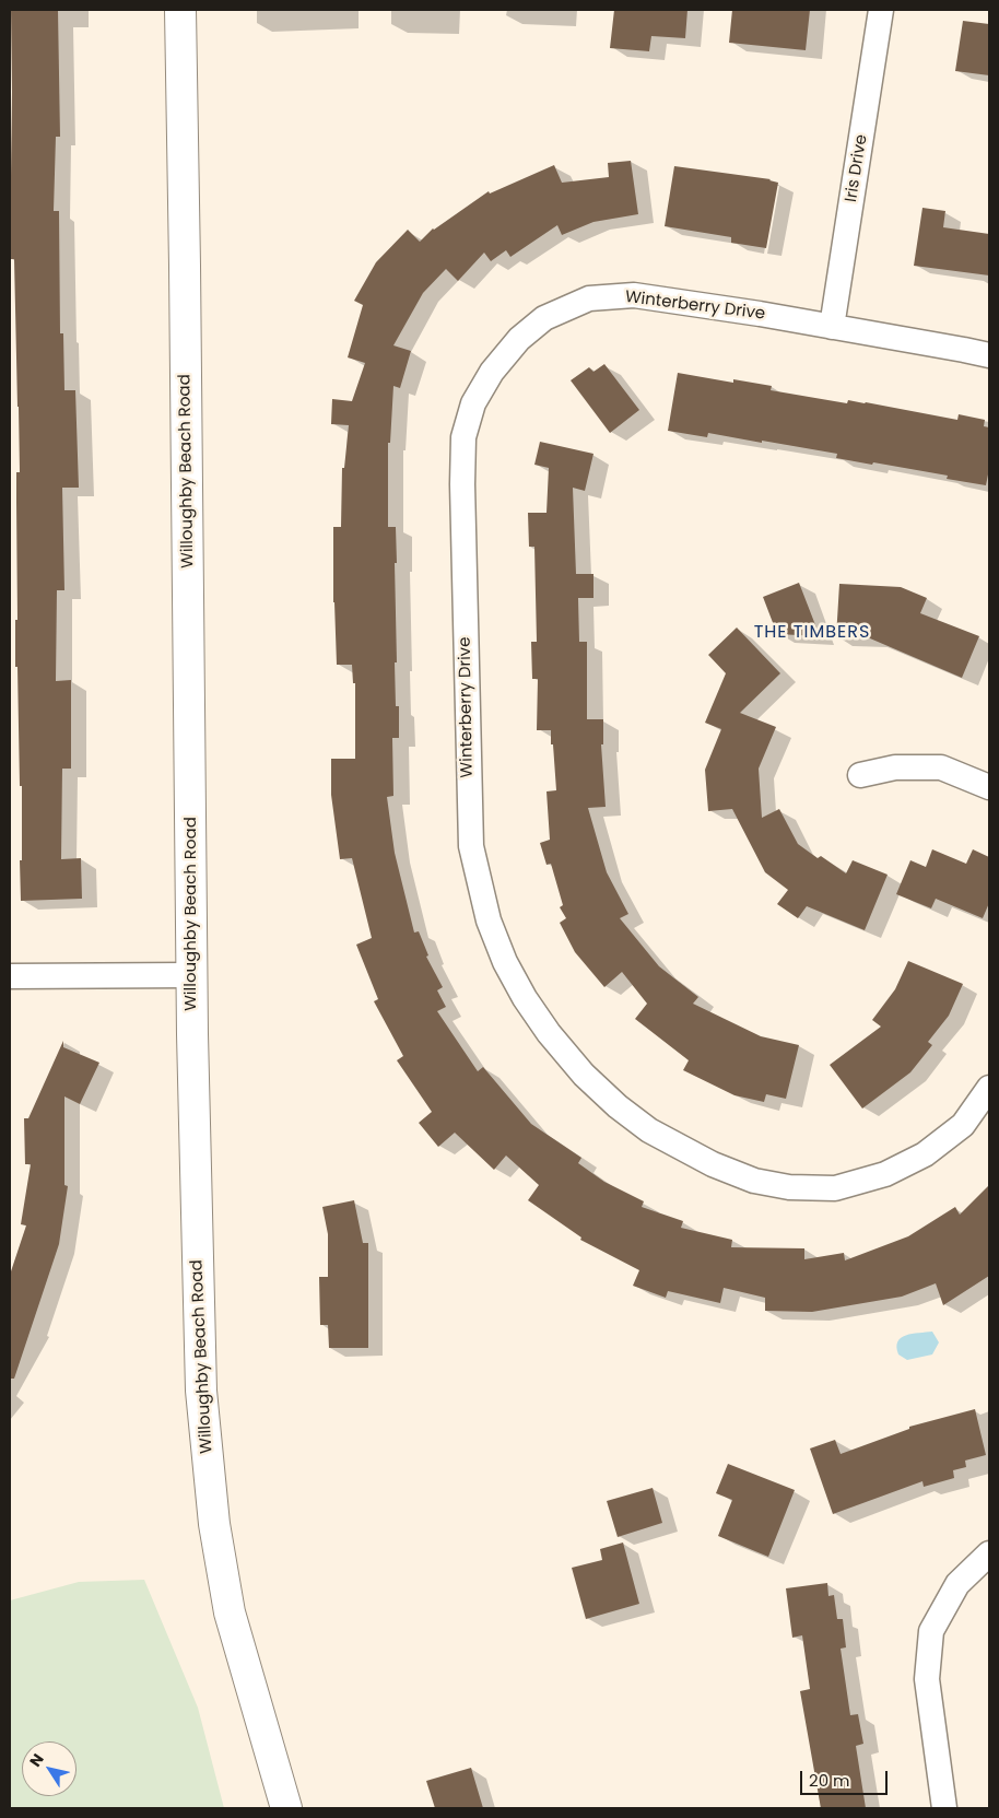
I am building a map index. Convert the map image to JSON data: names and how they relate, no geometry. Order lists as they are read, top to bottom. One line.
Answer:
{"streets":{"street":["Iris Drive","Winterberry Drive","Willoughby Beach Road"]},"crossings":[["Iris Drive","Winterberry Drive"]],"districts":["THE TIMBERS"],"scale_bar":"20 m","north":"top left"}
